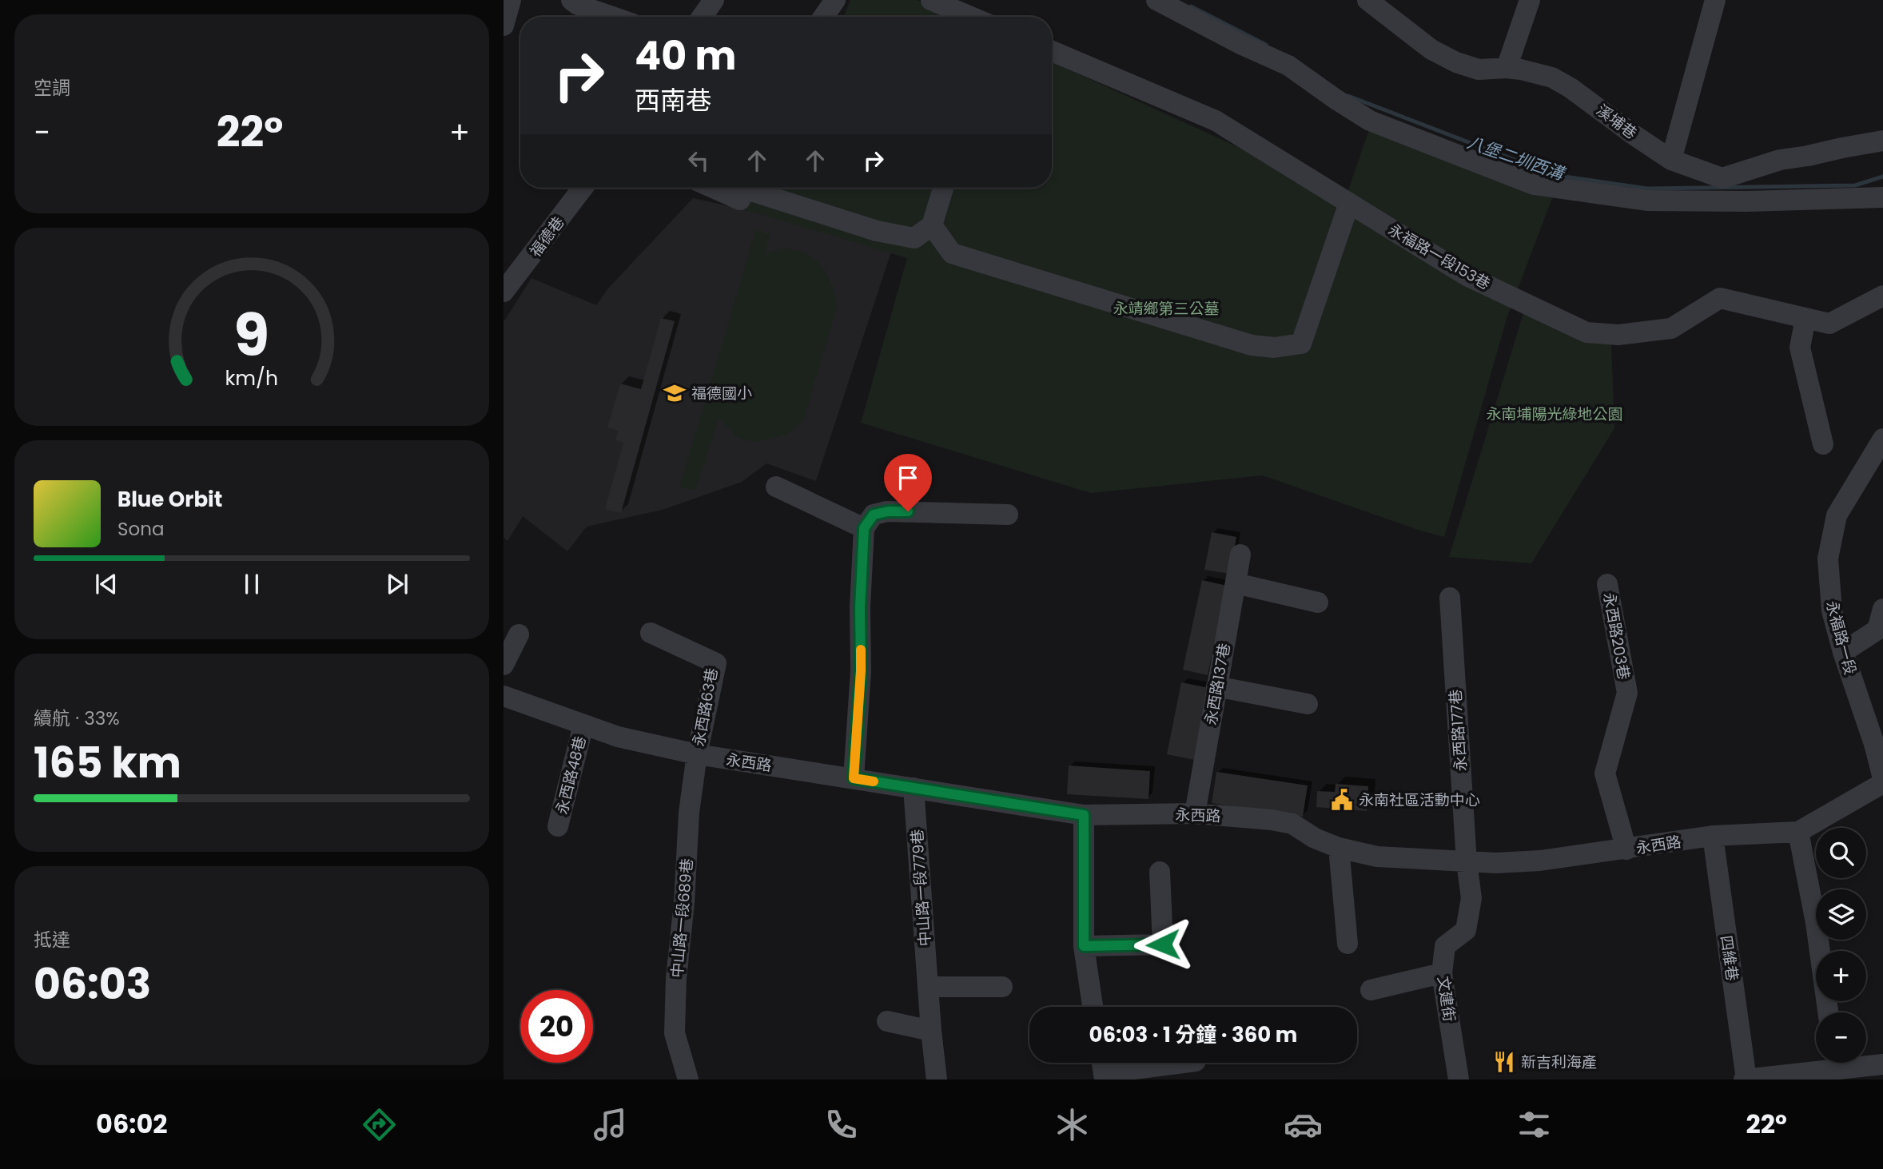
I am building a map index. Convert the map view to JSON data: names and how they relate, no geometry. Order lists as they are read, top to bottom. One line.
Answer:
{"streets":{"street":["溪埔巷","福德巷","永福路一段153巷","永西路203巷","永福路一段","永西路137巷","永西路63巷","永西路177巷","永西路","永西路48巷","中山路一段779巷","中山路一段689巷","四維巷","文建街"]},"crossings":[["永西路203巷","永西路"],["永西路137巷","永西路"],["永西路63巷","永西路"],["永西路63巷","中山路一段689巷"],["永西路177巷","永西路"],["永西路177巷","文建街"],["永西路","永西路48巷"],["永西路","中山路一段779巷"],["永西路","中山路一段689巷"],["永西路","四維巷"],["永西路","文建街"]],"water":["八堡二圳西溝"],"parks":["永靖鄉第三公墓","永南埔陽光綠地公園"],"places":{"school or university":["福德國小"],"public building":["永南社區活動中心"],"restaurant":["新吉利海產"]},"page":{"tile":["空調",["續航 · 33%","165 km"],["抵達","06:03"]],"turn":["40 m","西南巷"],"heat":["−","22°","+"],"song":["Blue Orbit","Sona"],"map_buttons":["+","−"],"limit":"20","trip":"06:03 · 1 分鐘 · 360 m","tabs":["06:02","22°"],"gauge":["9","km/h"]}}
